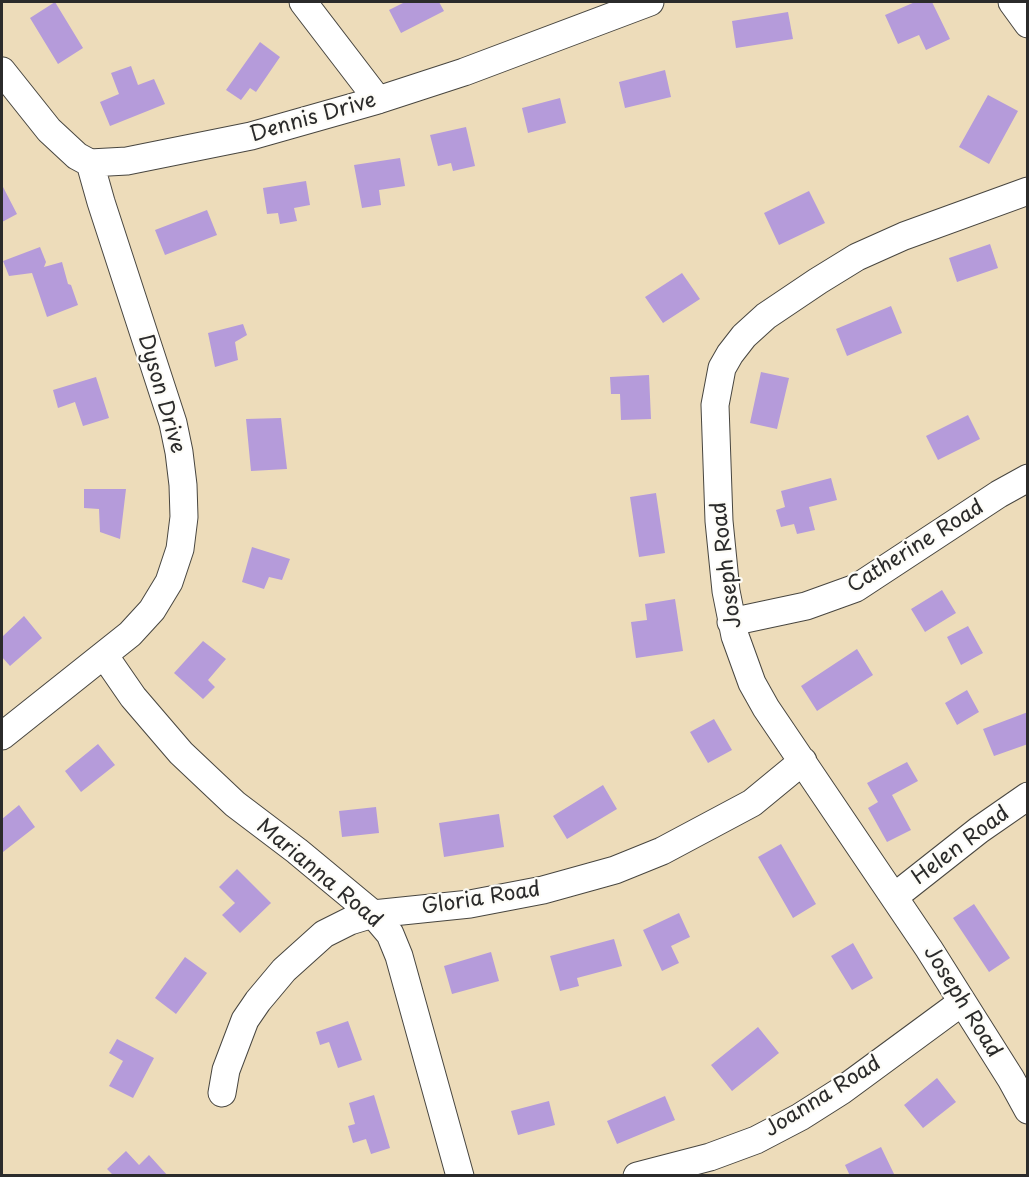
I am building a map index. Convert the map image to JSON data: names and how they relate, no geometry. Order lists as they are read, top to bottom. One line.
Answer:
{"streets":{"street":["Dennis Drive","Dyson Drive","Catherine Road","Joseph Road","Helen Road","Marianna Road","Gloria Road","Joanna Road"]},"crossings":[["Dennis Drive","Dyson Drive"],["Dyson Drive","Marianna Road"],["Catherine Road","Joseph Road"],["Joseph Road","Helen Road"],["Joseph Road","Gloria Road"],["Joseph Road","Joanna Road"],["Marianna Road","Gloria Road"]]}
